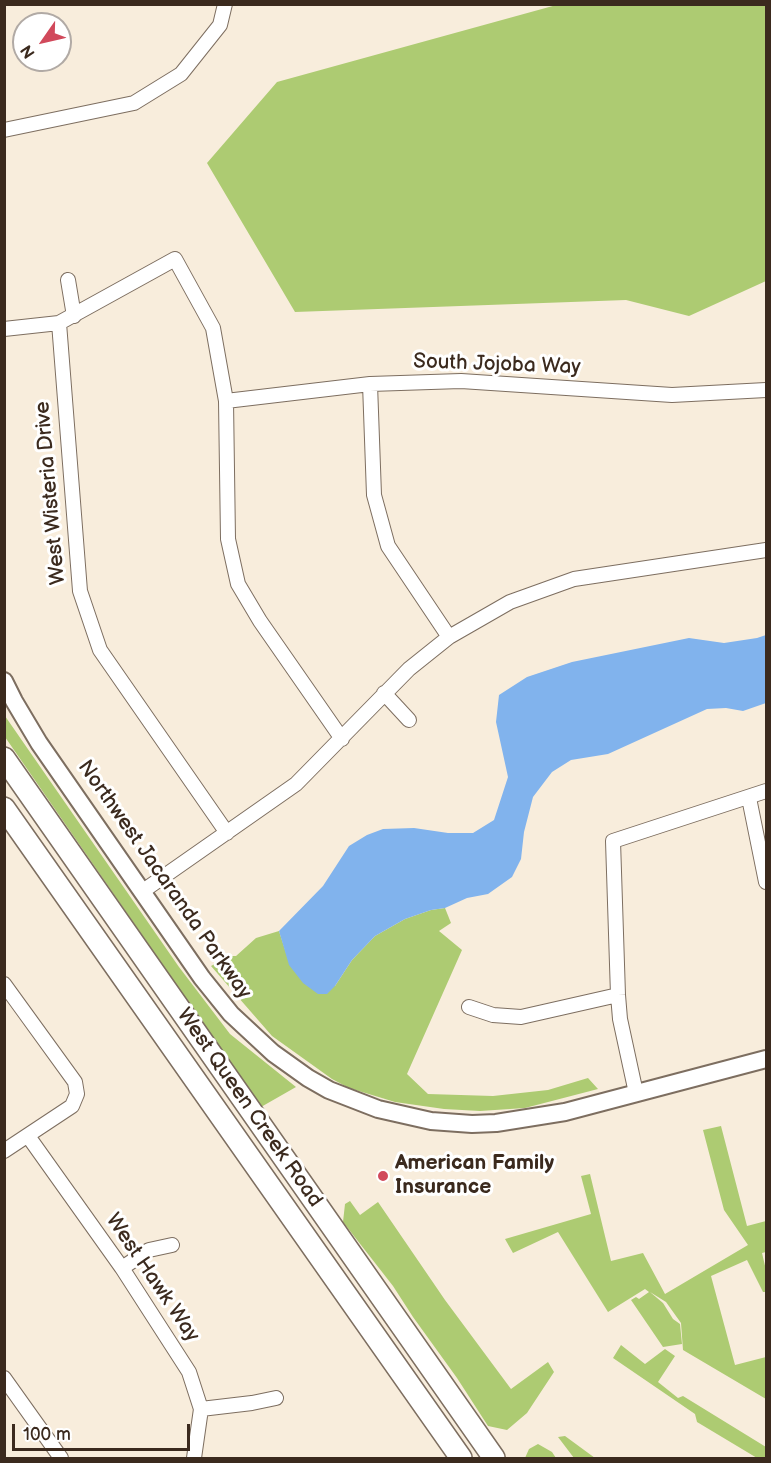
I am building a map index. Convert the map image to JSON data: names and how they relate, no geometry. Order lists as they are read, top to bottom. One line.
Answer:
{"streets":{"main road":["West Queen Creek Road"],"street":["South Jojoba Way","West Wisteria Drive","Northwest Jacaranda Parkway","West Hawk Way"]},"places":["American Family Insurance"],"scale_bar":"100 m","north":"bottom left"}
